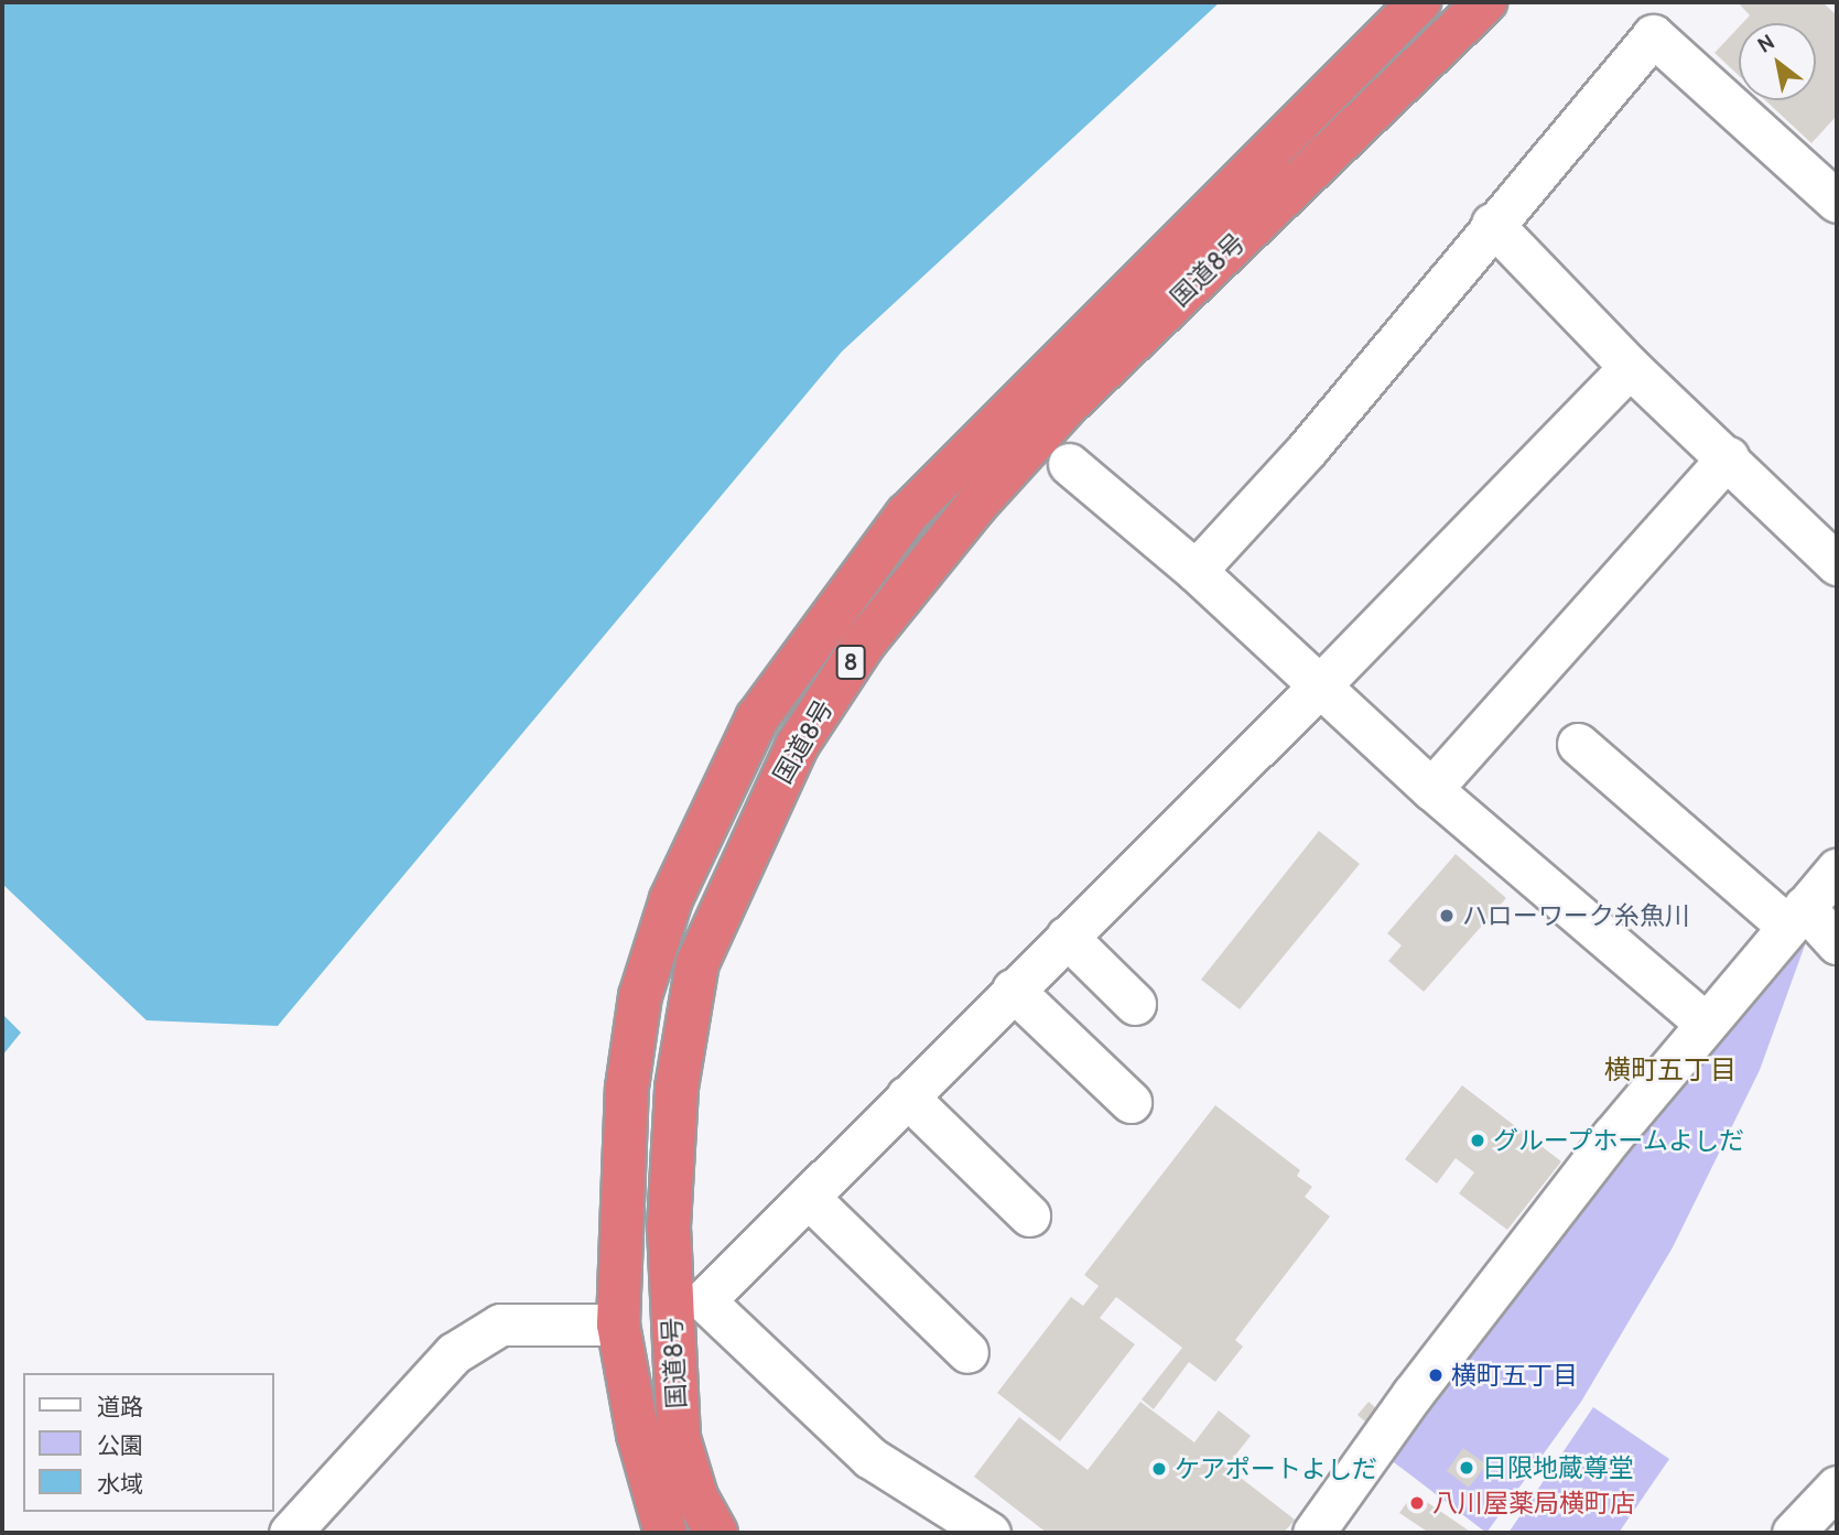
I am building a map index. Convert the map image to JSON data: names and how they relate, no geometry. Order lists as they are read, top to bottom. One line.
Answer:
{"streets":{"highway":["国道8号","8"]},"districts":["横町五丁目"],"places":["ハローワーク糸魚川","グループホームよしだ","横町五丁目","日限地蔵尊堂","ケアポートよしだ","八川屋薬局横町店"],"legend":["道路","公園","水域"],"north":"top left"}
